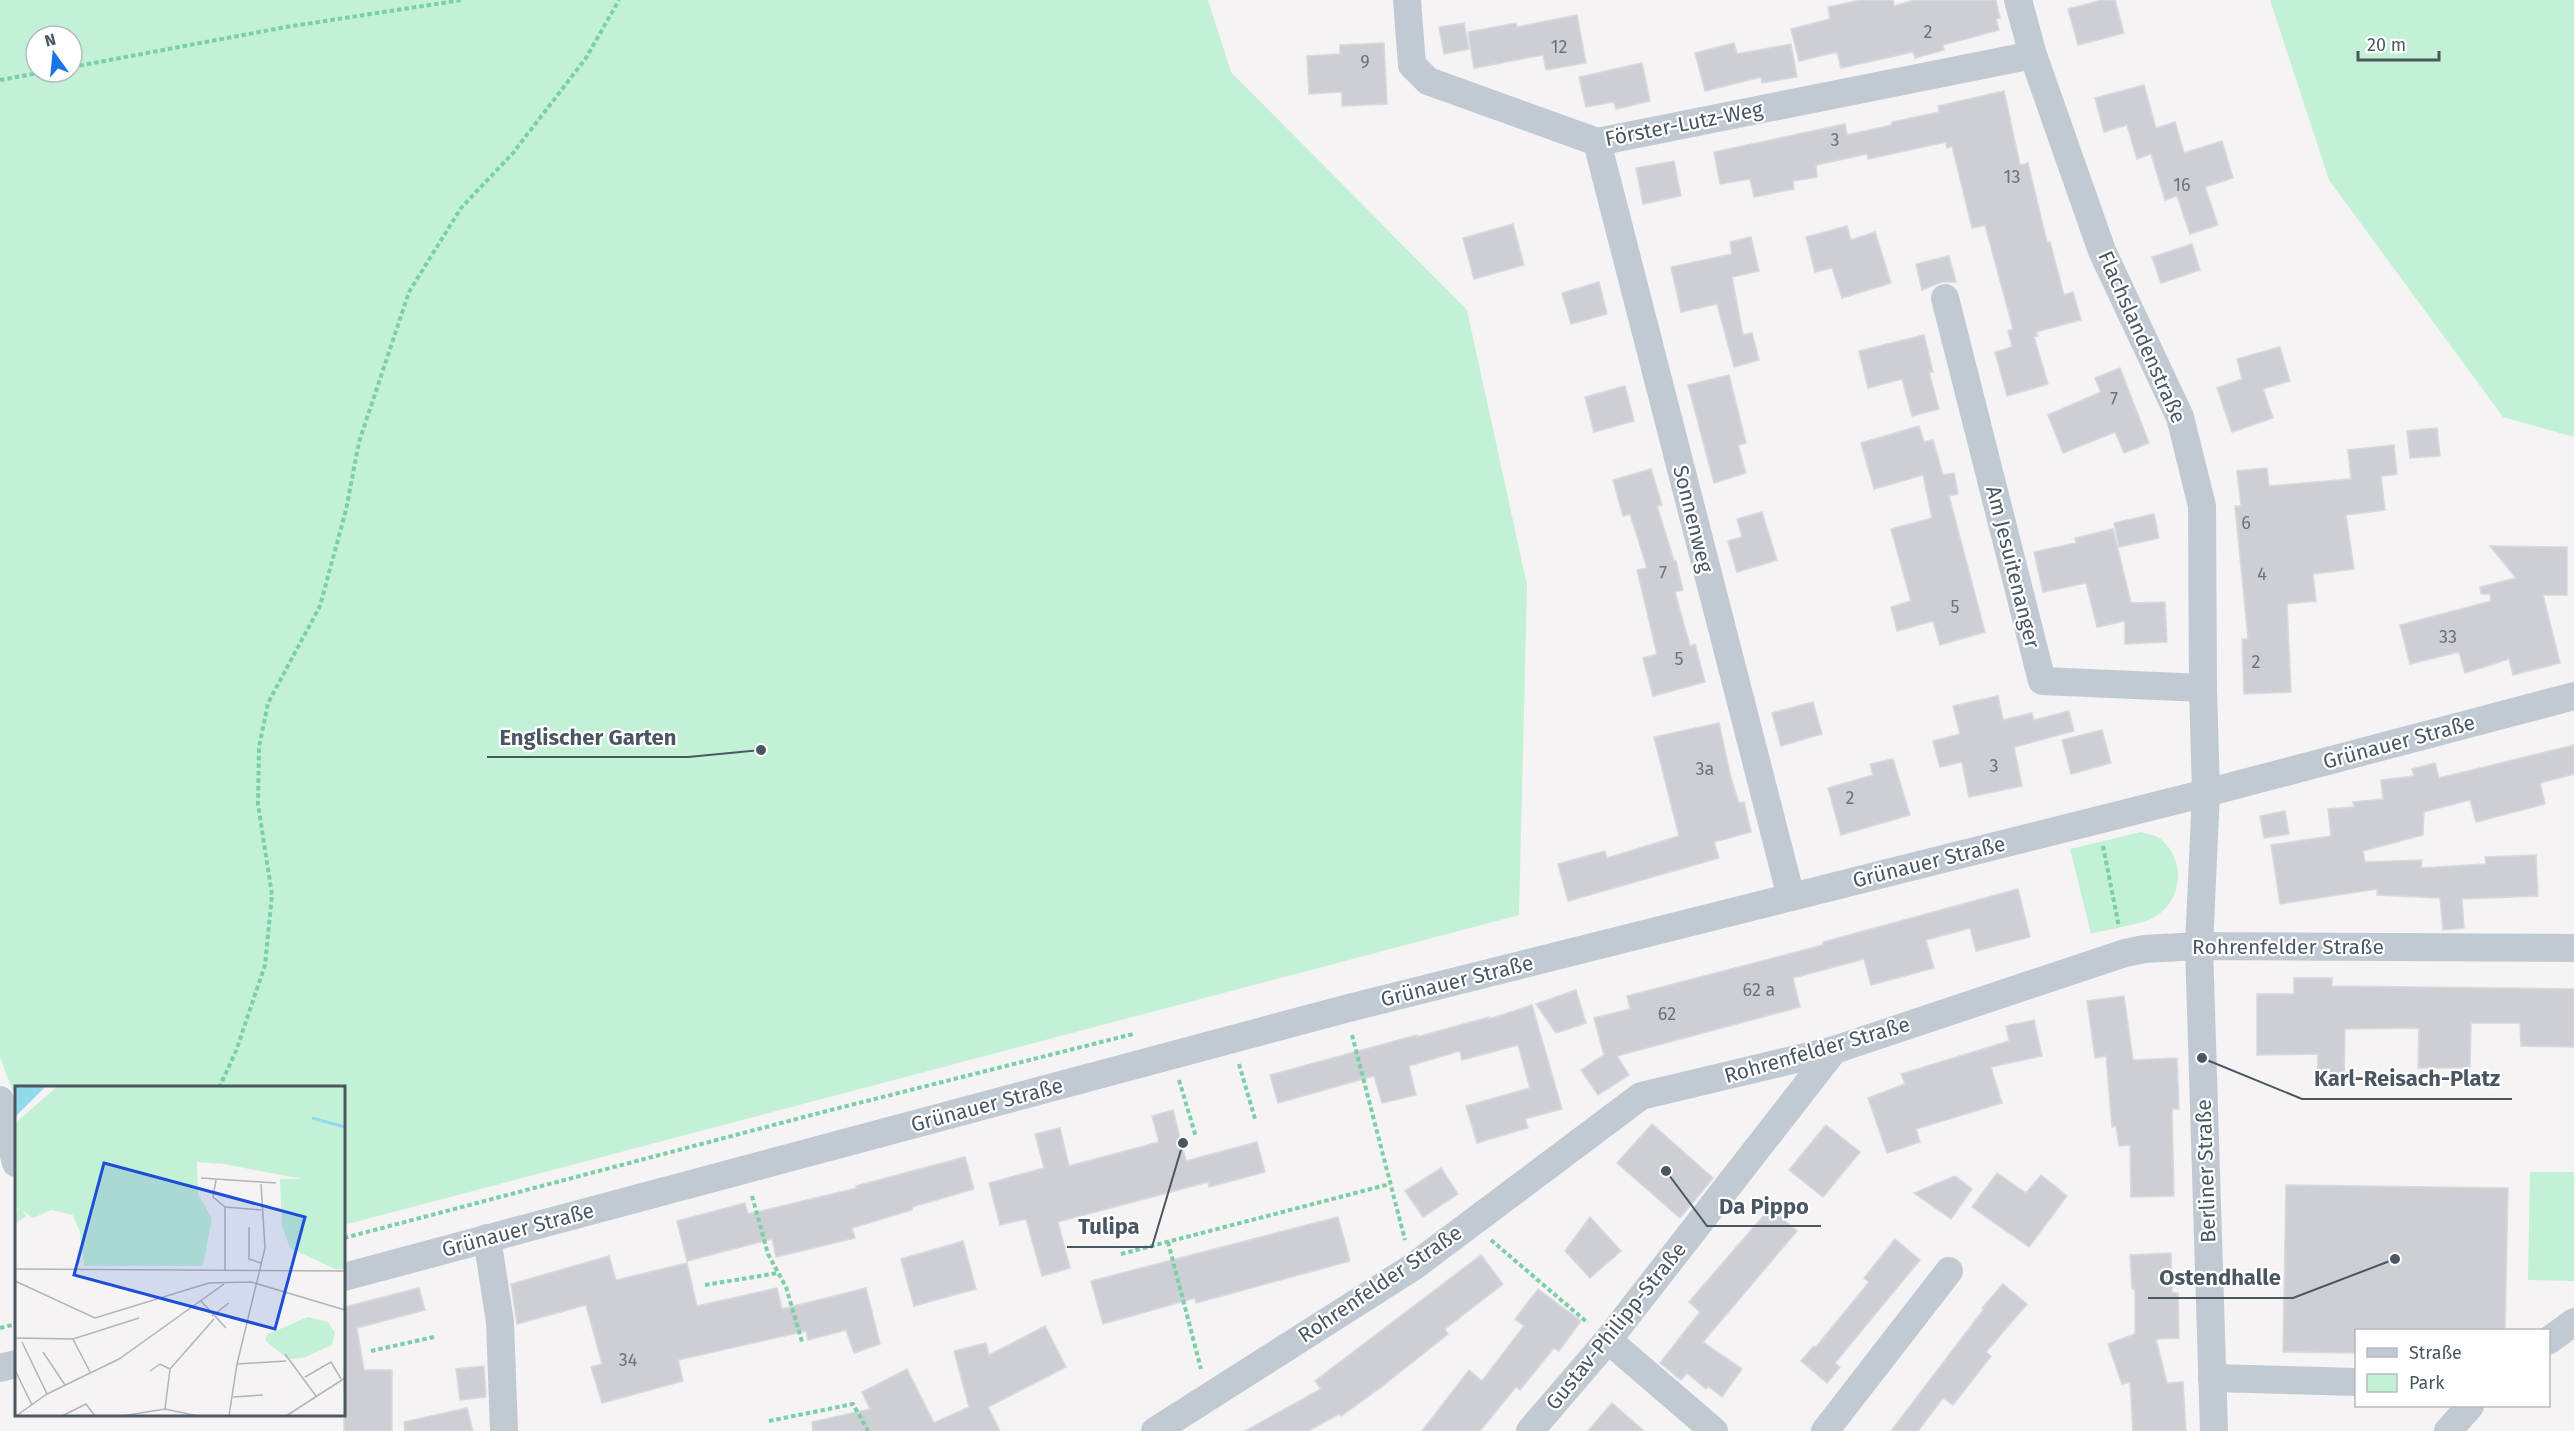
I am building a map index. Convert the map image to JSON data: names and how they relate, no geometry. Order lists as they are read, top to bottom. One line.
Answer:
{"streets":{"street":["Förster-Lutz-Weg","Flachslandenstraße","Sonnenweg","Am Jesuitenanger","Grünauer Straße","Rohrenfelder Straße","Berliner Straße","Gustav-Philipp-Straße"]},"crossings":[["Förster-Lutz-Weg","Flachslandenstraße"],["Förster-Lutz-Weg","Sonnenweg"],["Flachslandenstraße","Am Jesuitenanger"],["Flachslandenstraße","Grünauer Straße"],["Flachslandenstraße","Berliner Straße"],["Sonnenweg","Grünauer Straße"],["Grünauer Straße","Berliner Straße"],["Rohrenfelder Straße","Berliner Straße"],["Rohrenfelder Straße","Gustav-Philipp-Straße"]],"places":["Englischer Garten","Karl-Reisach-Platz","Tulipa","Da Pippo","Ostendhalle"],"house_numbers":["2","12","9","3","13","16","7","6","7","4","5","33","5","2","3","3a","2","62 a","62","34"],"legend":["Straße","Park"],"scale_bar":"20 m","north":"top"}
